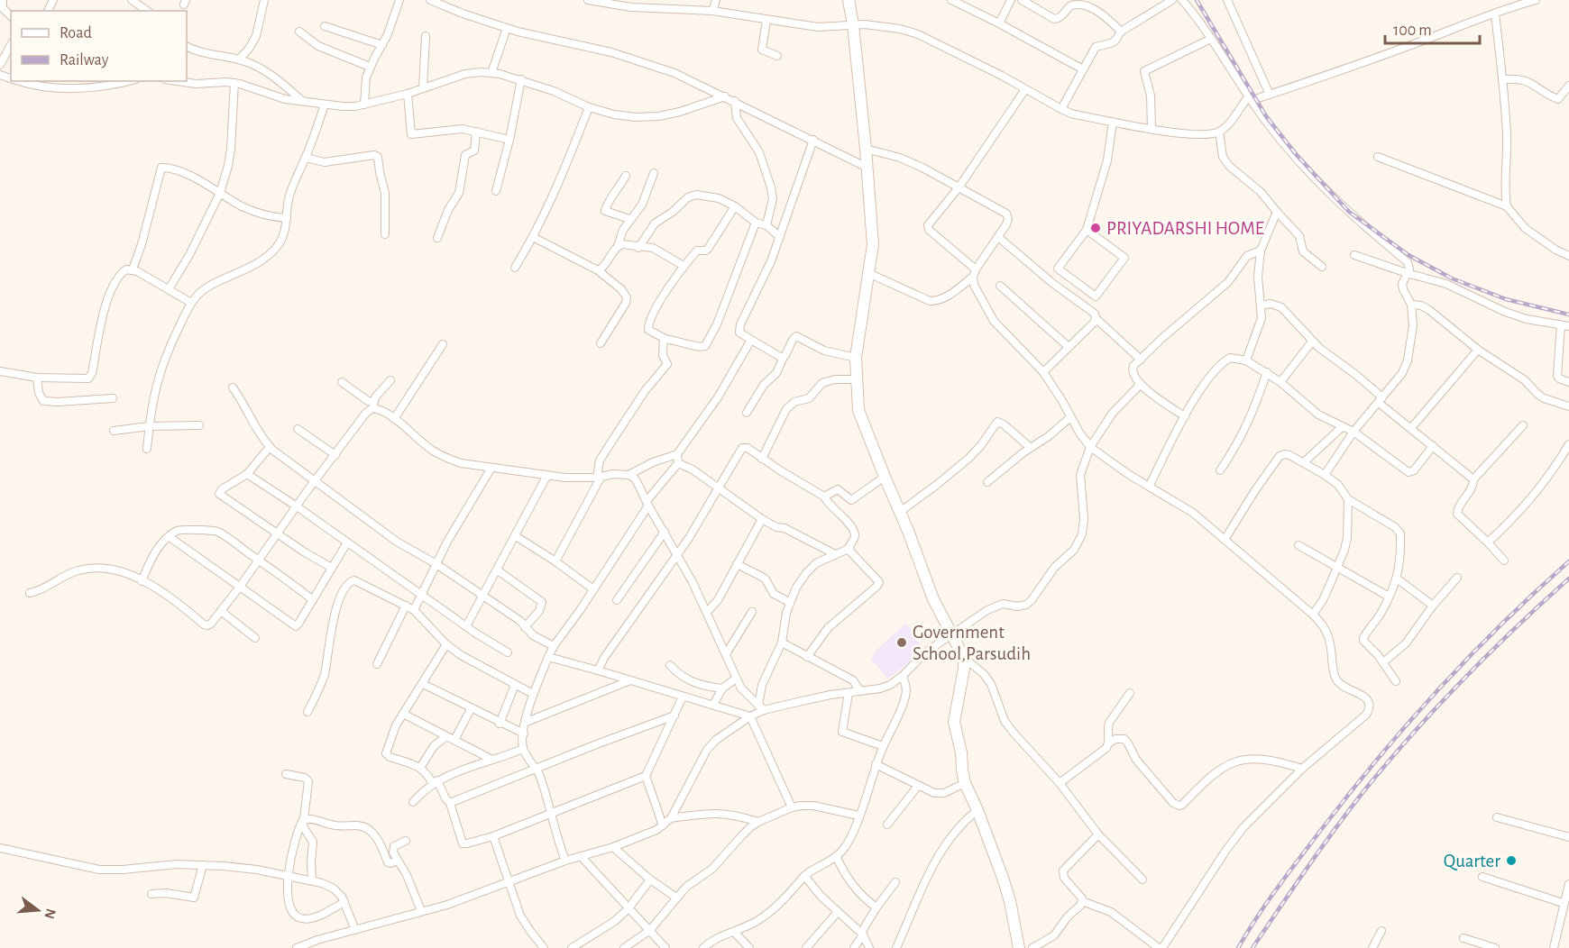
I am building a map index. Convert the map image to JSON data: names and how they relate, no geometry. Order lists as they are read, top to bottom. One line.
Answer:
{"places":["PRIYADARSHI HOME","Government School,Parsudih","Quarter"],"legend":["Road","Railway"],"scale_bar":"100 m","north":"right"}
